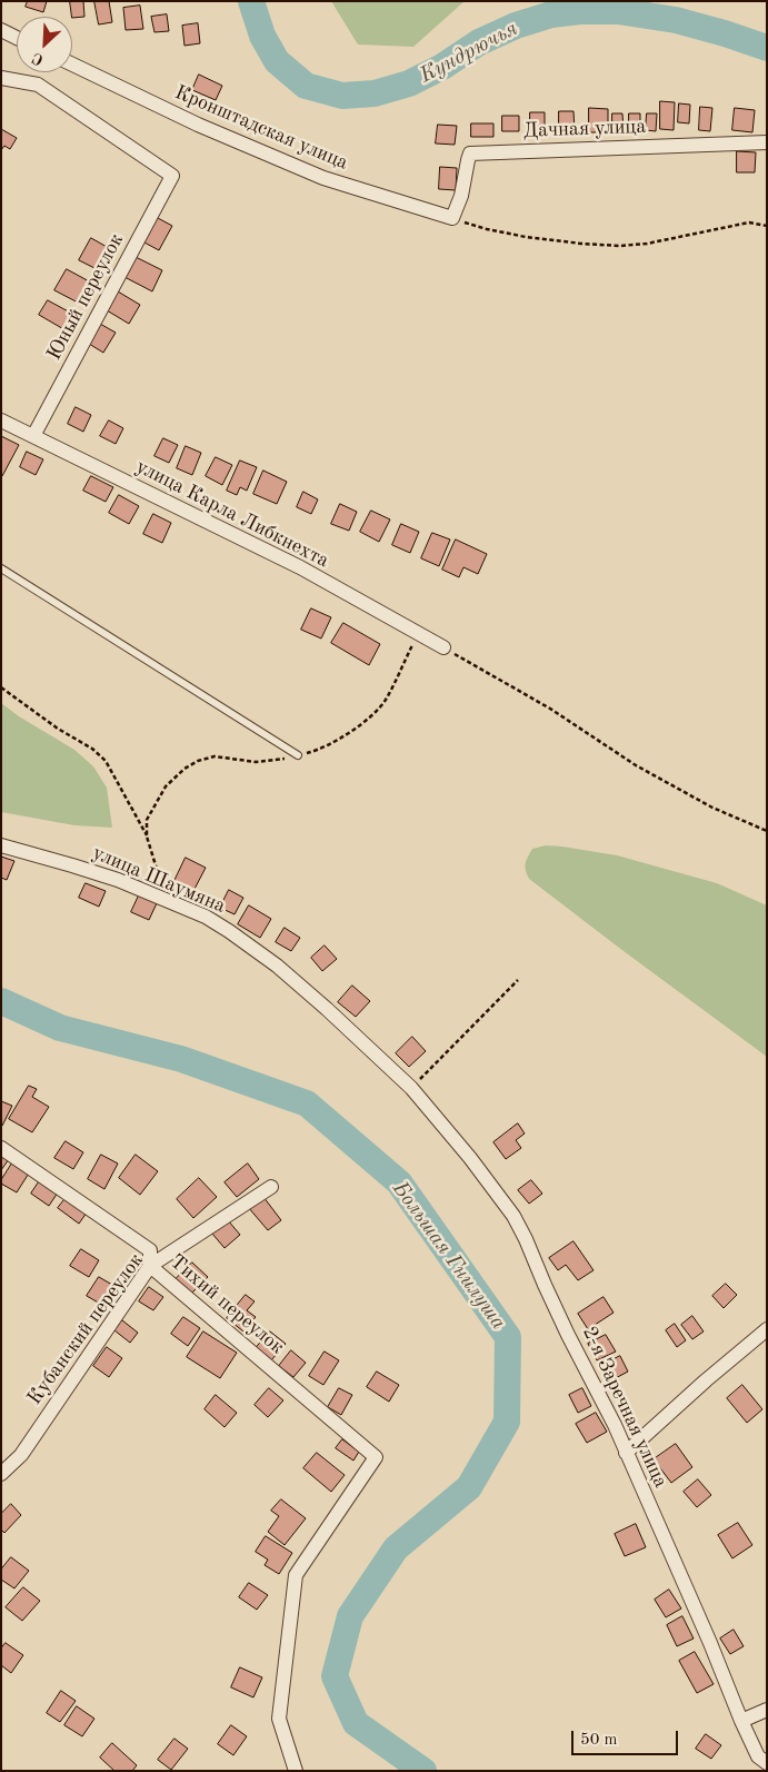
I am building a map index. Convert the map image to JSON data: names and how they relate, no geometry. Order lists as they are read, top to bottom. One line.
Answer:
{"streets":{"street":["Кронштадская улица","Дачная улица","Юный переулок","улица Карла Либкнехта","улица Шаумяна","Тихий переулок","Кубанский переулок","2-я Заречная улица"]},"crossings":[["Кронштадская улица","Дачная улица"],["Юный переулок","улица Карла Либкнехта"],["улица Шаумяна","2-я Заречная улица"],["Тихий переулок","Кубанский переулок"]],"water":["Кундрючья","Большая Гнилуша"],"scale_bar":"50 m","north":"bottom left"}
